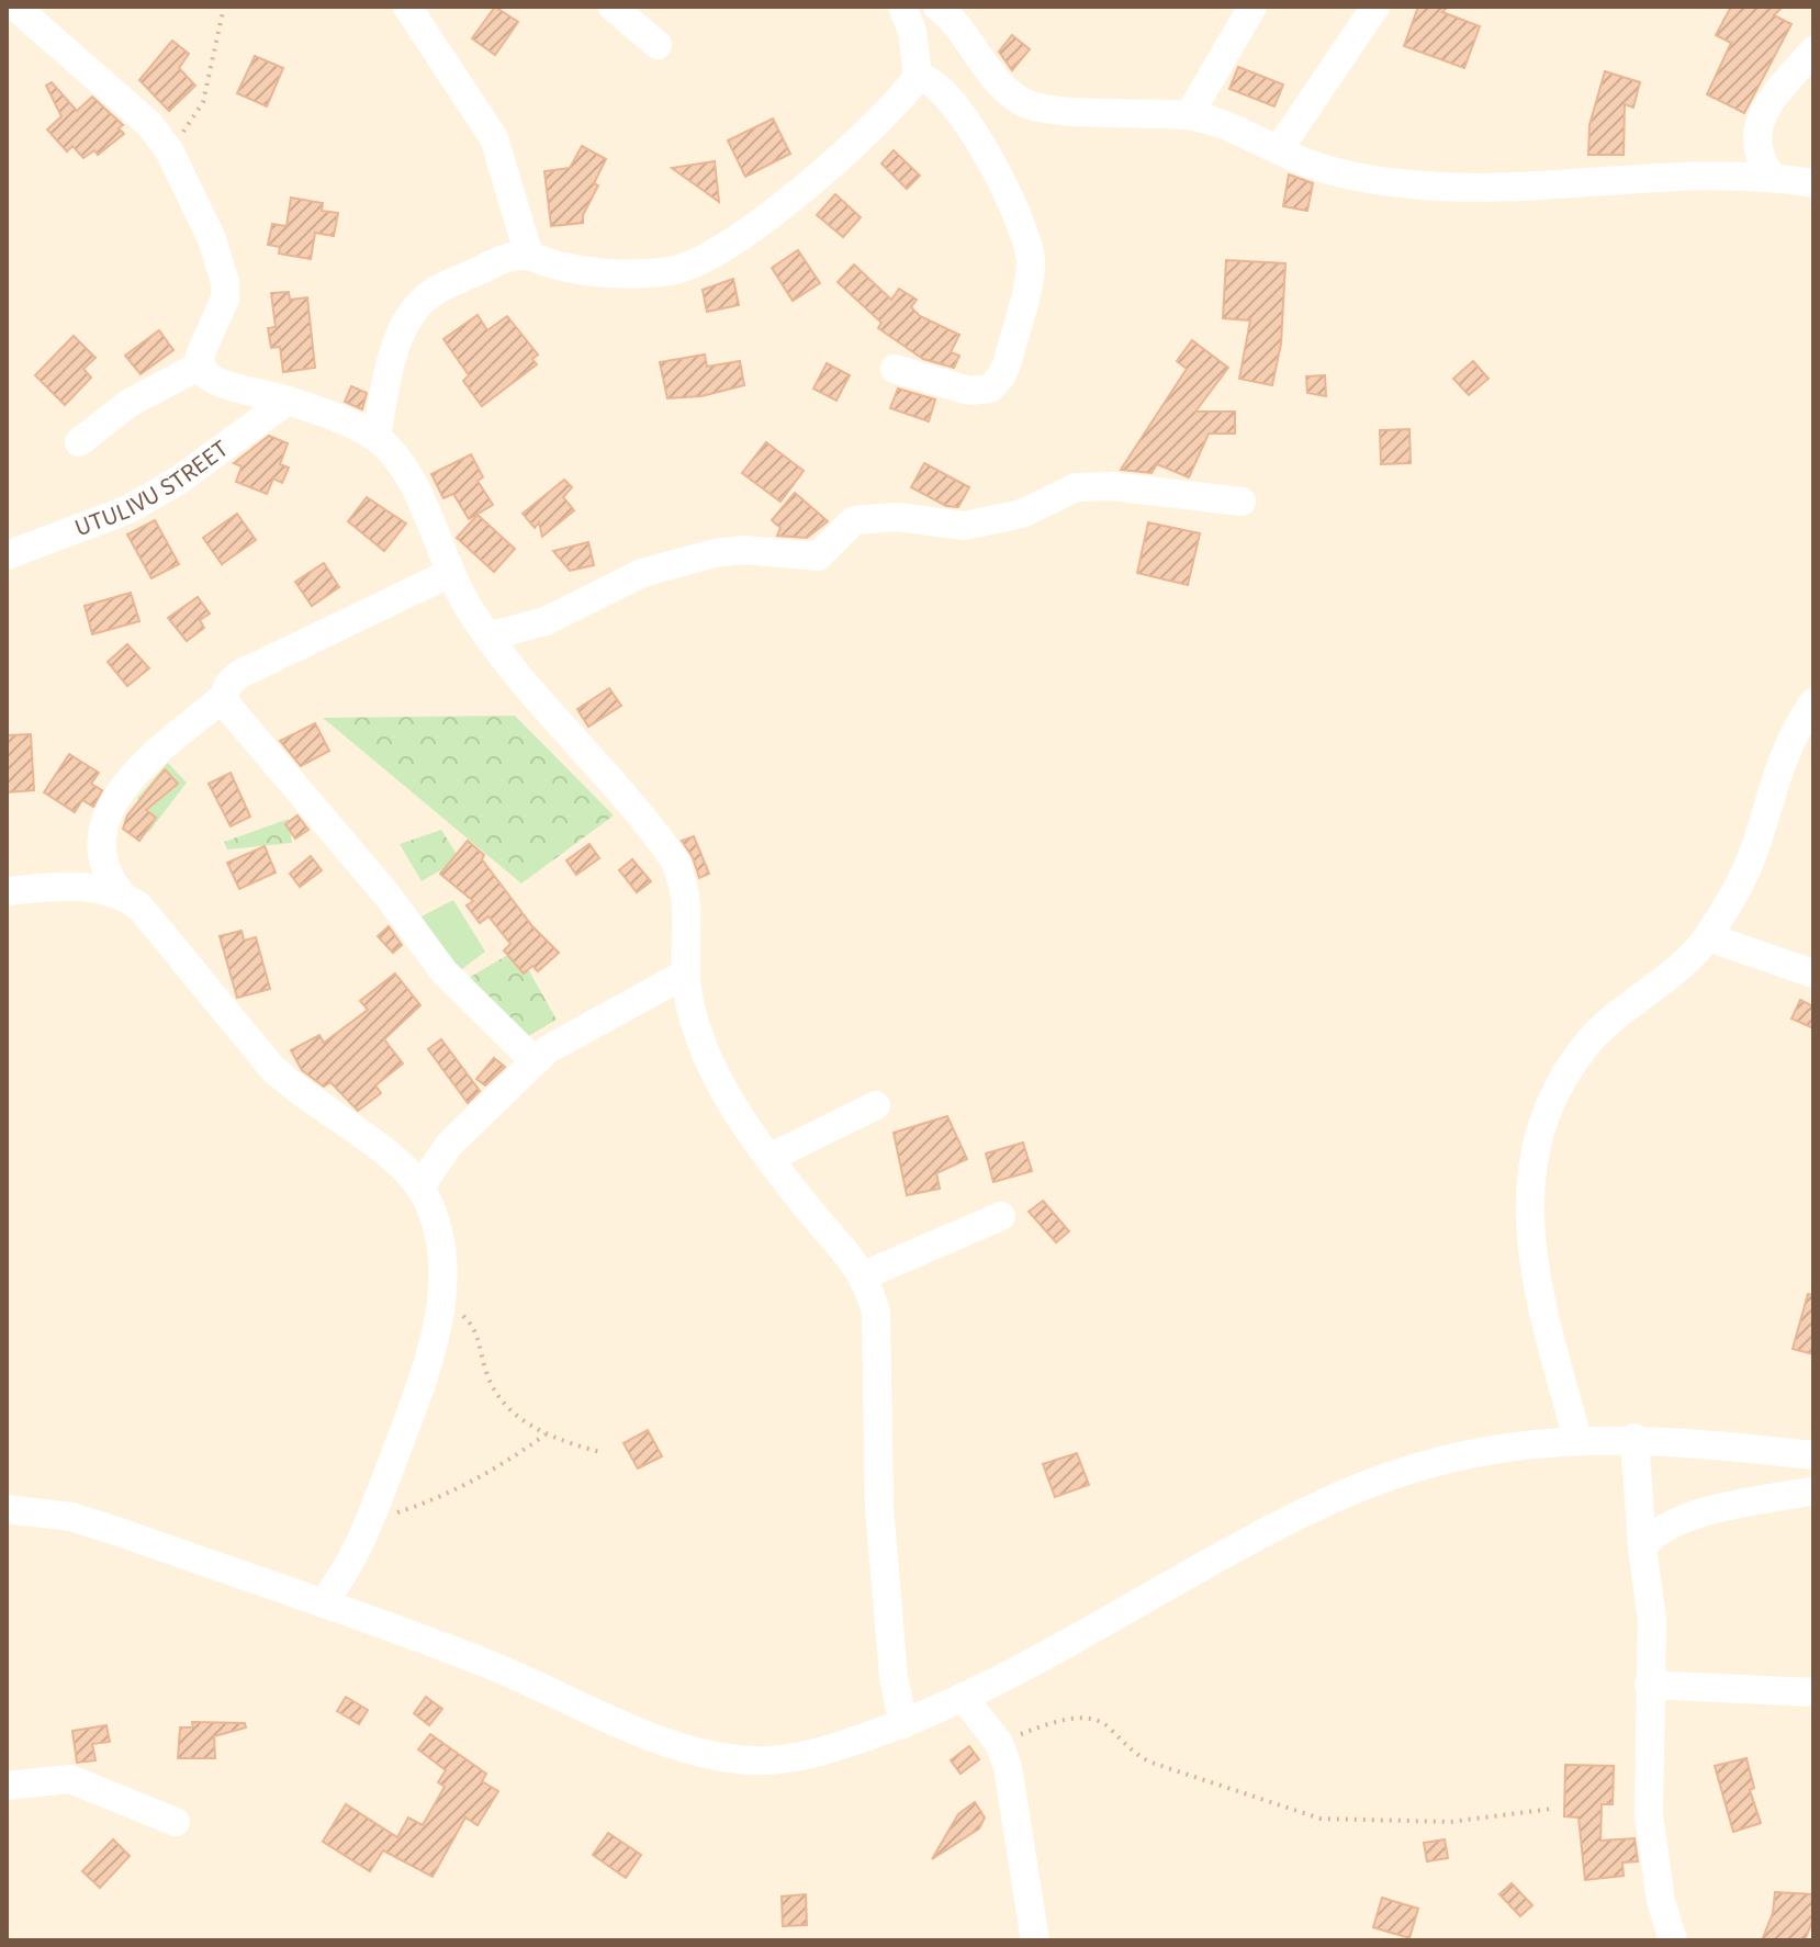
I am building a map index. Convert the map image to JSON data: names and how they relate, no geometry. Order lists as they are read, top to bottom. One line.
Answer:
{"streets":{"street":["UTULIVU STREET"]}}
